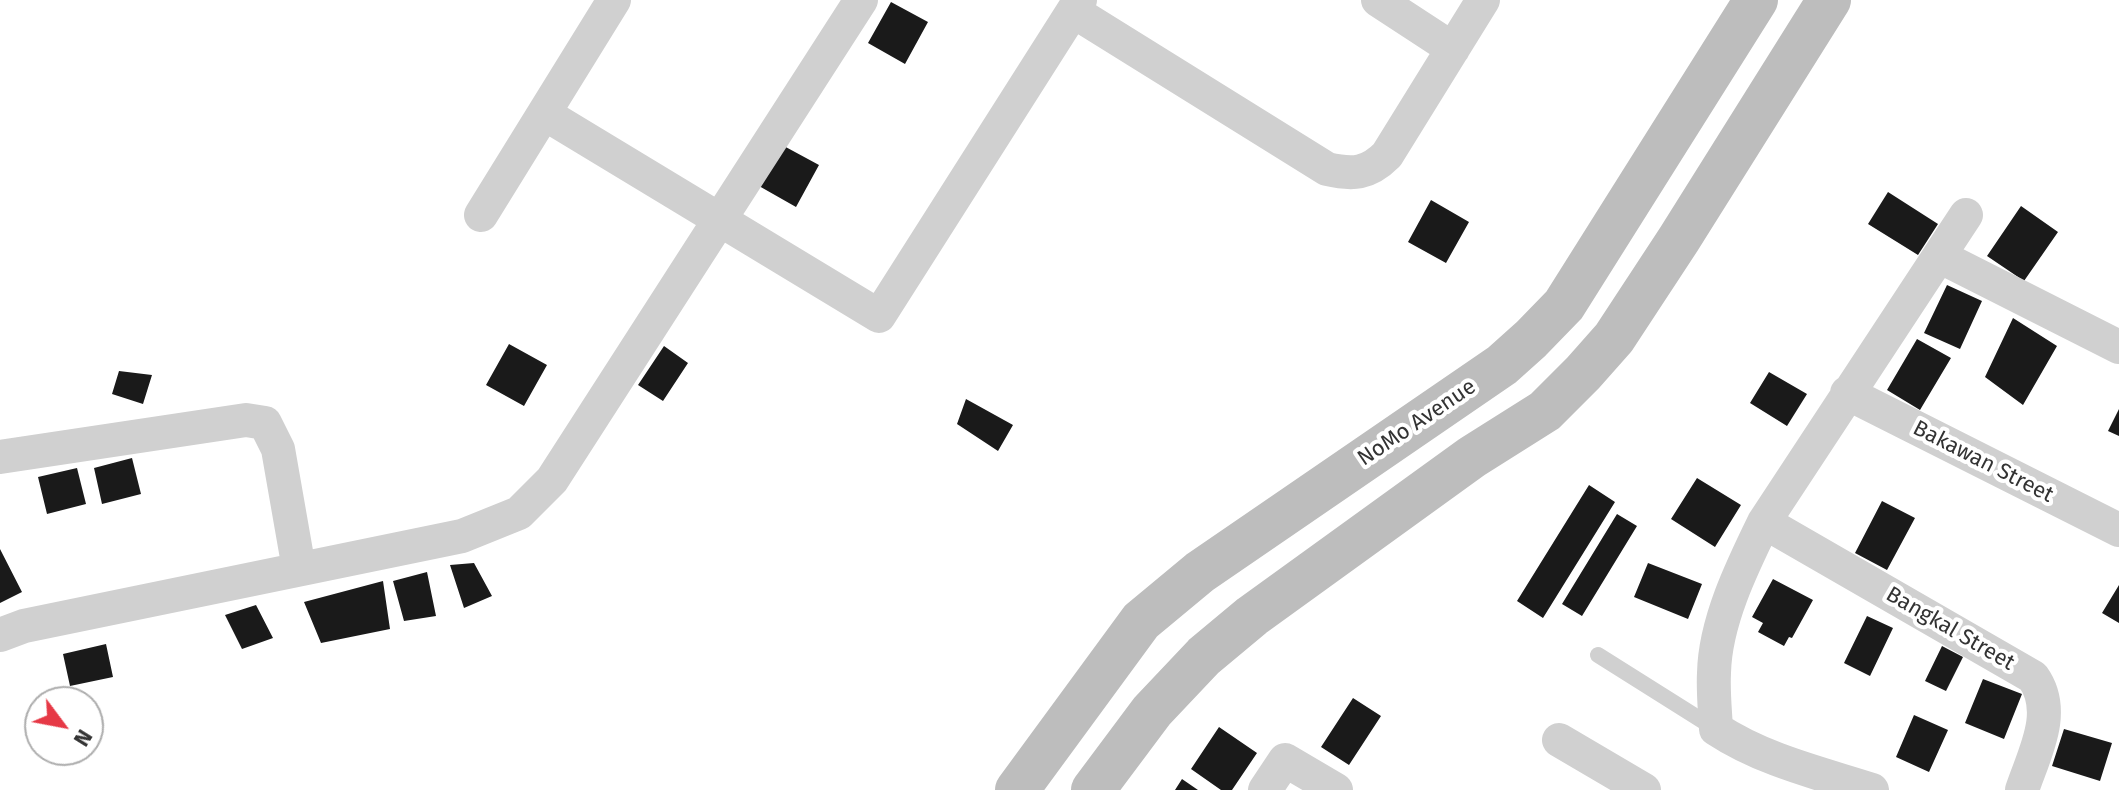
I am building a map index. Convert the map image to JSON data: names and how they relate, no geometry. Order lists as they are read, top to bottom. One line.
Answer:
{"streets":{"main road":["NoMo Avenue"],"street":["Bakawan Street","Bangkal Street"]},"north":"bottom right"}
